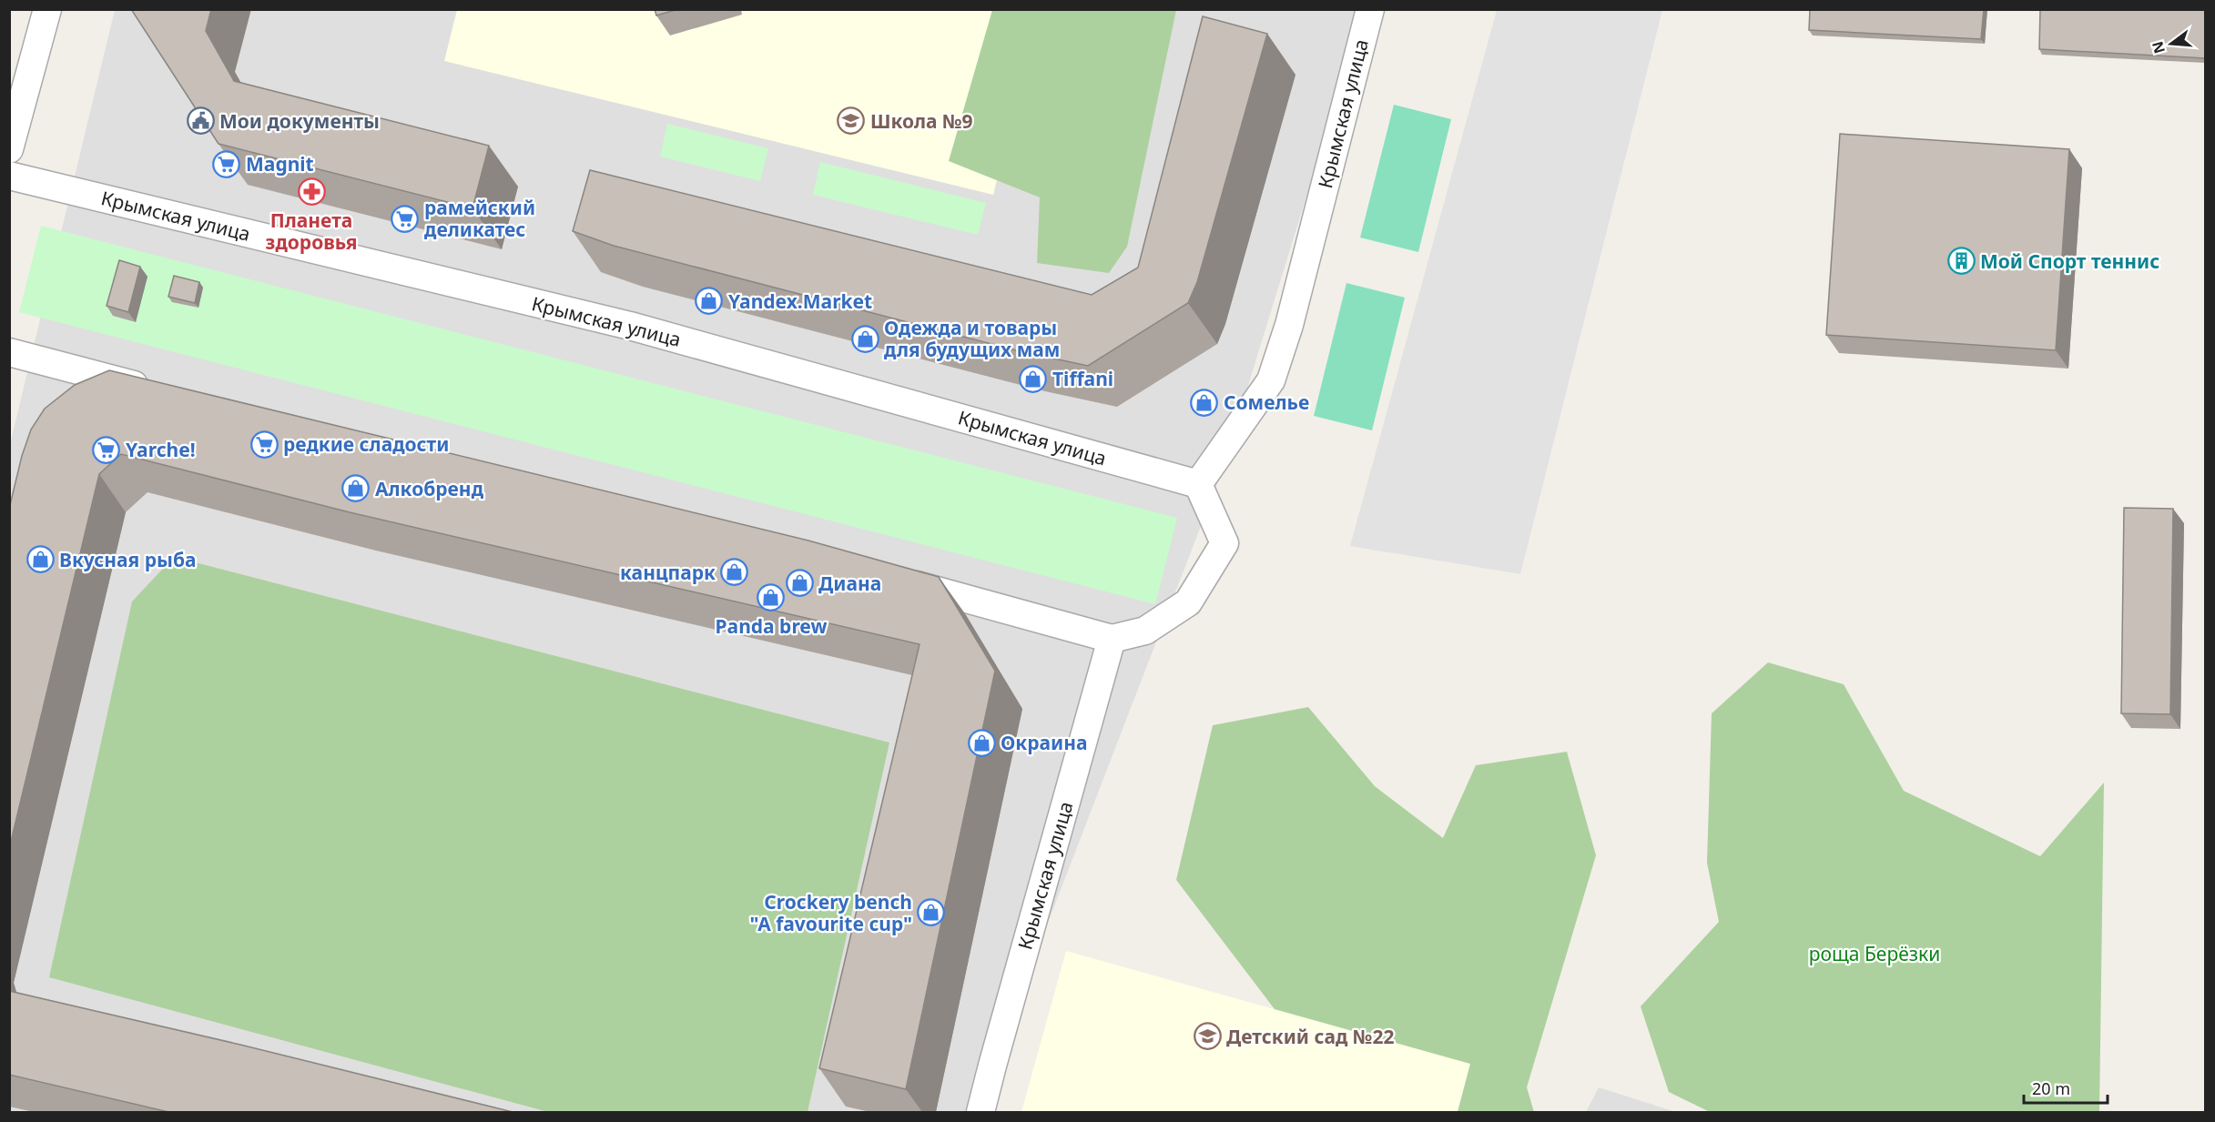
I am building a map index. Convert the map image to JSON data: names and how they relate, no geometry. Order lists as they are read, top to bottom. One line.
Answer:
{"streets":{"street":["Крымская улица"]},"parks":["роща Берёзки"],"places":{"public building":["Мои документы"],"school or university":["Школа №9","Детский сад №22"],"supermarket":["Magnit","рамейский деликатес","редкие сладости","Yarche!"],"pharmacy":["Планета здоровья"],"building":["Мой Спорт теннис"],"shop":["Yandex.Market","Одежда и товары для будущих мам","Tiffani","Сомелье","Алкобренд","Вкусная рыба","канцпарк","Диана","Panda brew","Окраина","Crockery bench \"A favourite cup\""]},"scale_bar":"20 m","north":"left"}
